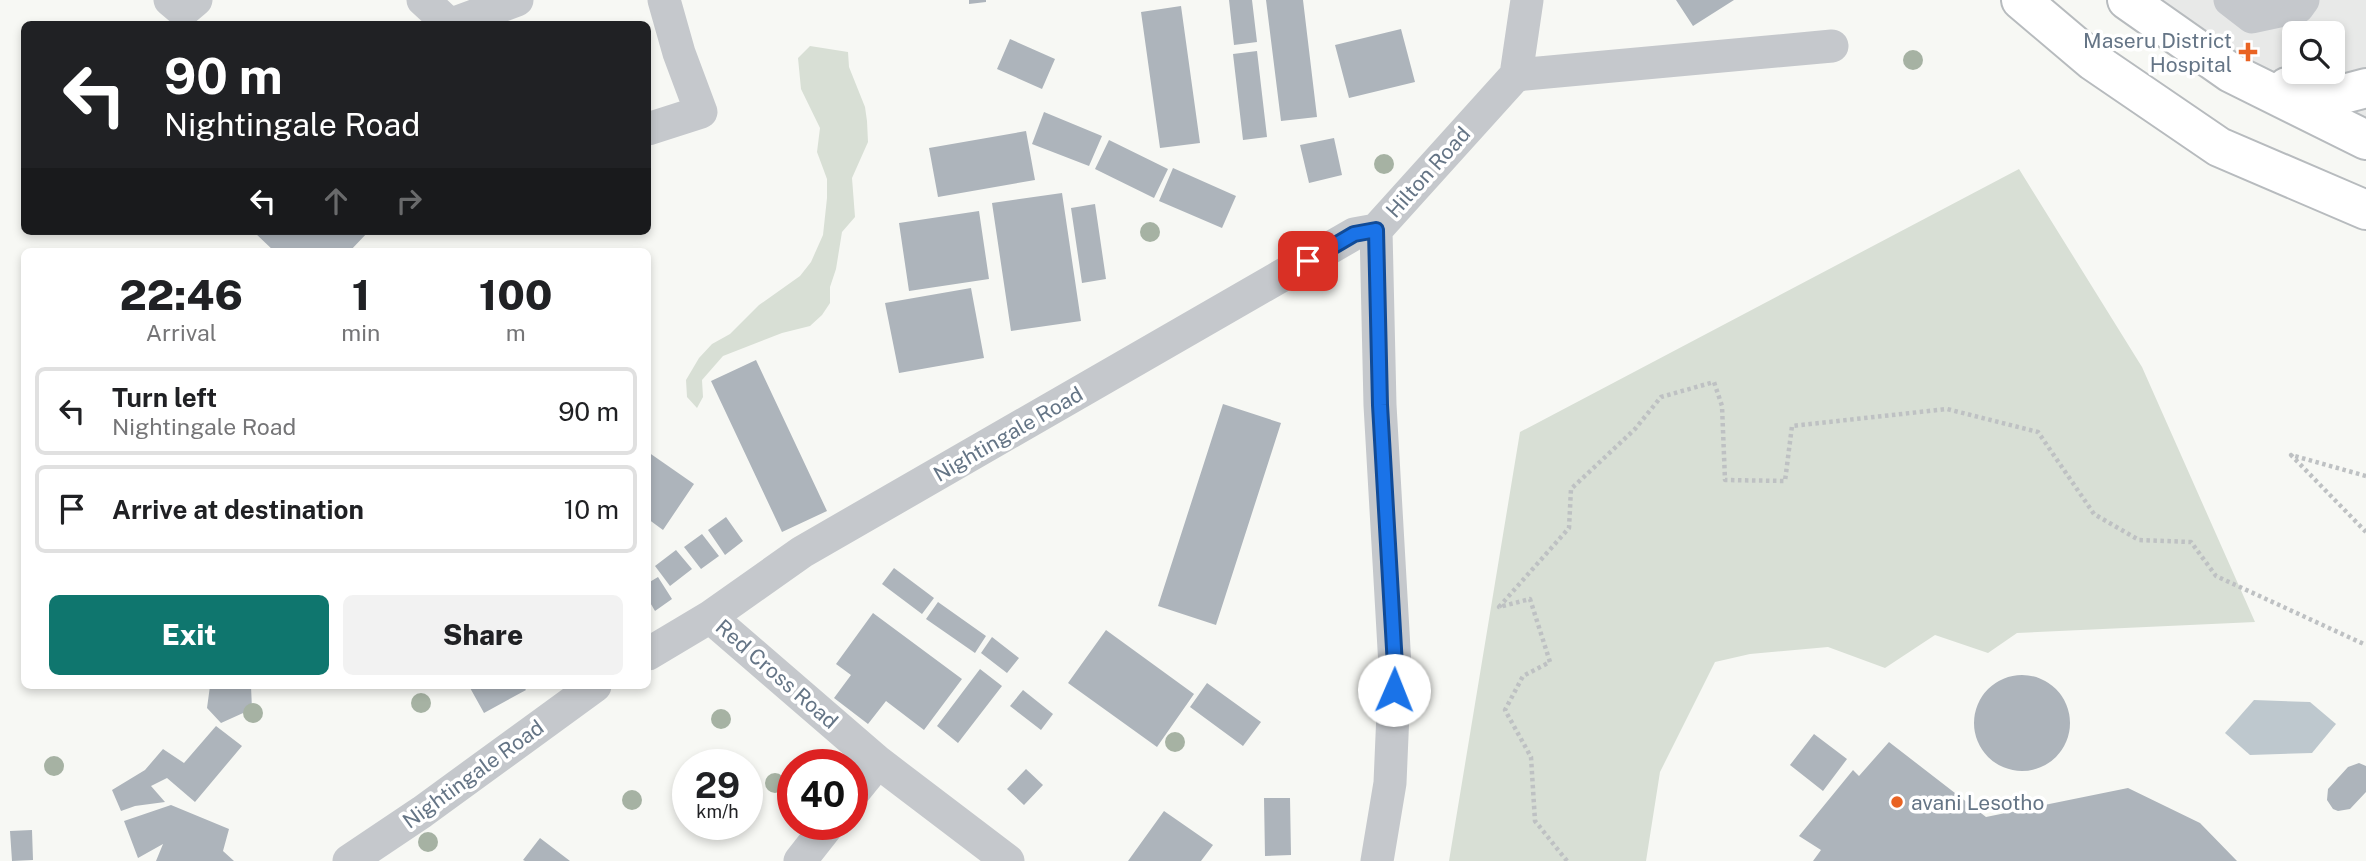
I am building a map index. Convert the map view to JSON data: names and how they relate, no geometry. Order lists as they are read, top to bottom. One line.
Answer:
{"streets":{"street":["Hilton Road","Nightingale Road","Red Cross Road"]},"crossings":[["Hilton Road","Nightingale Road"],["Nightingale Road","Red Cross Road"]],"places":{"health":["Maseru District Hospital"],"other":["avani Lesotho"]},"page":{"turn":["90 m","Nightingale Road"],"eta":["22:46","Arrival","1","min","100","m"],"list":[{"name":"Turn left","note":"Nightingale Road","value":"90 m"},{"name":"Arrive at destination","value":"10 m"}],"buttons":["Exit","Share"],"speed":"29 km/h","limit":"40"}}
